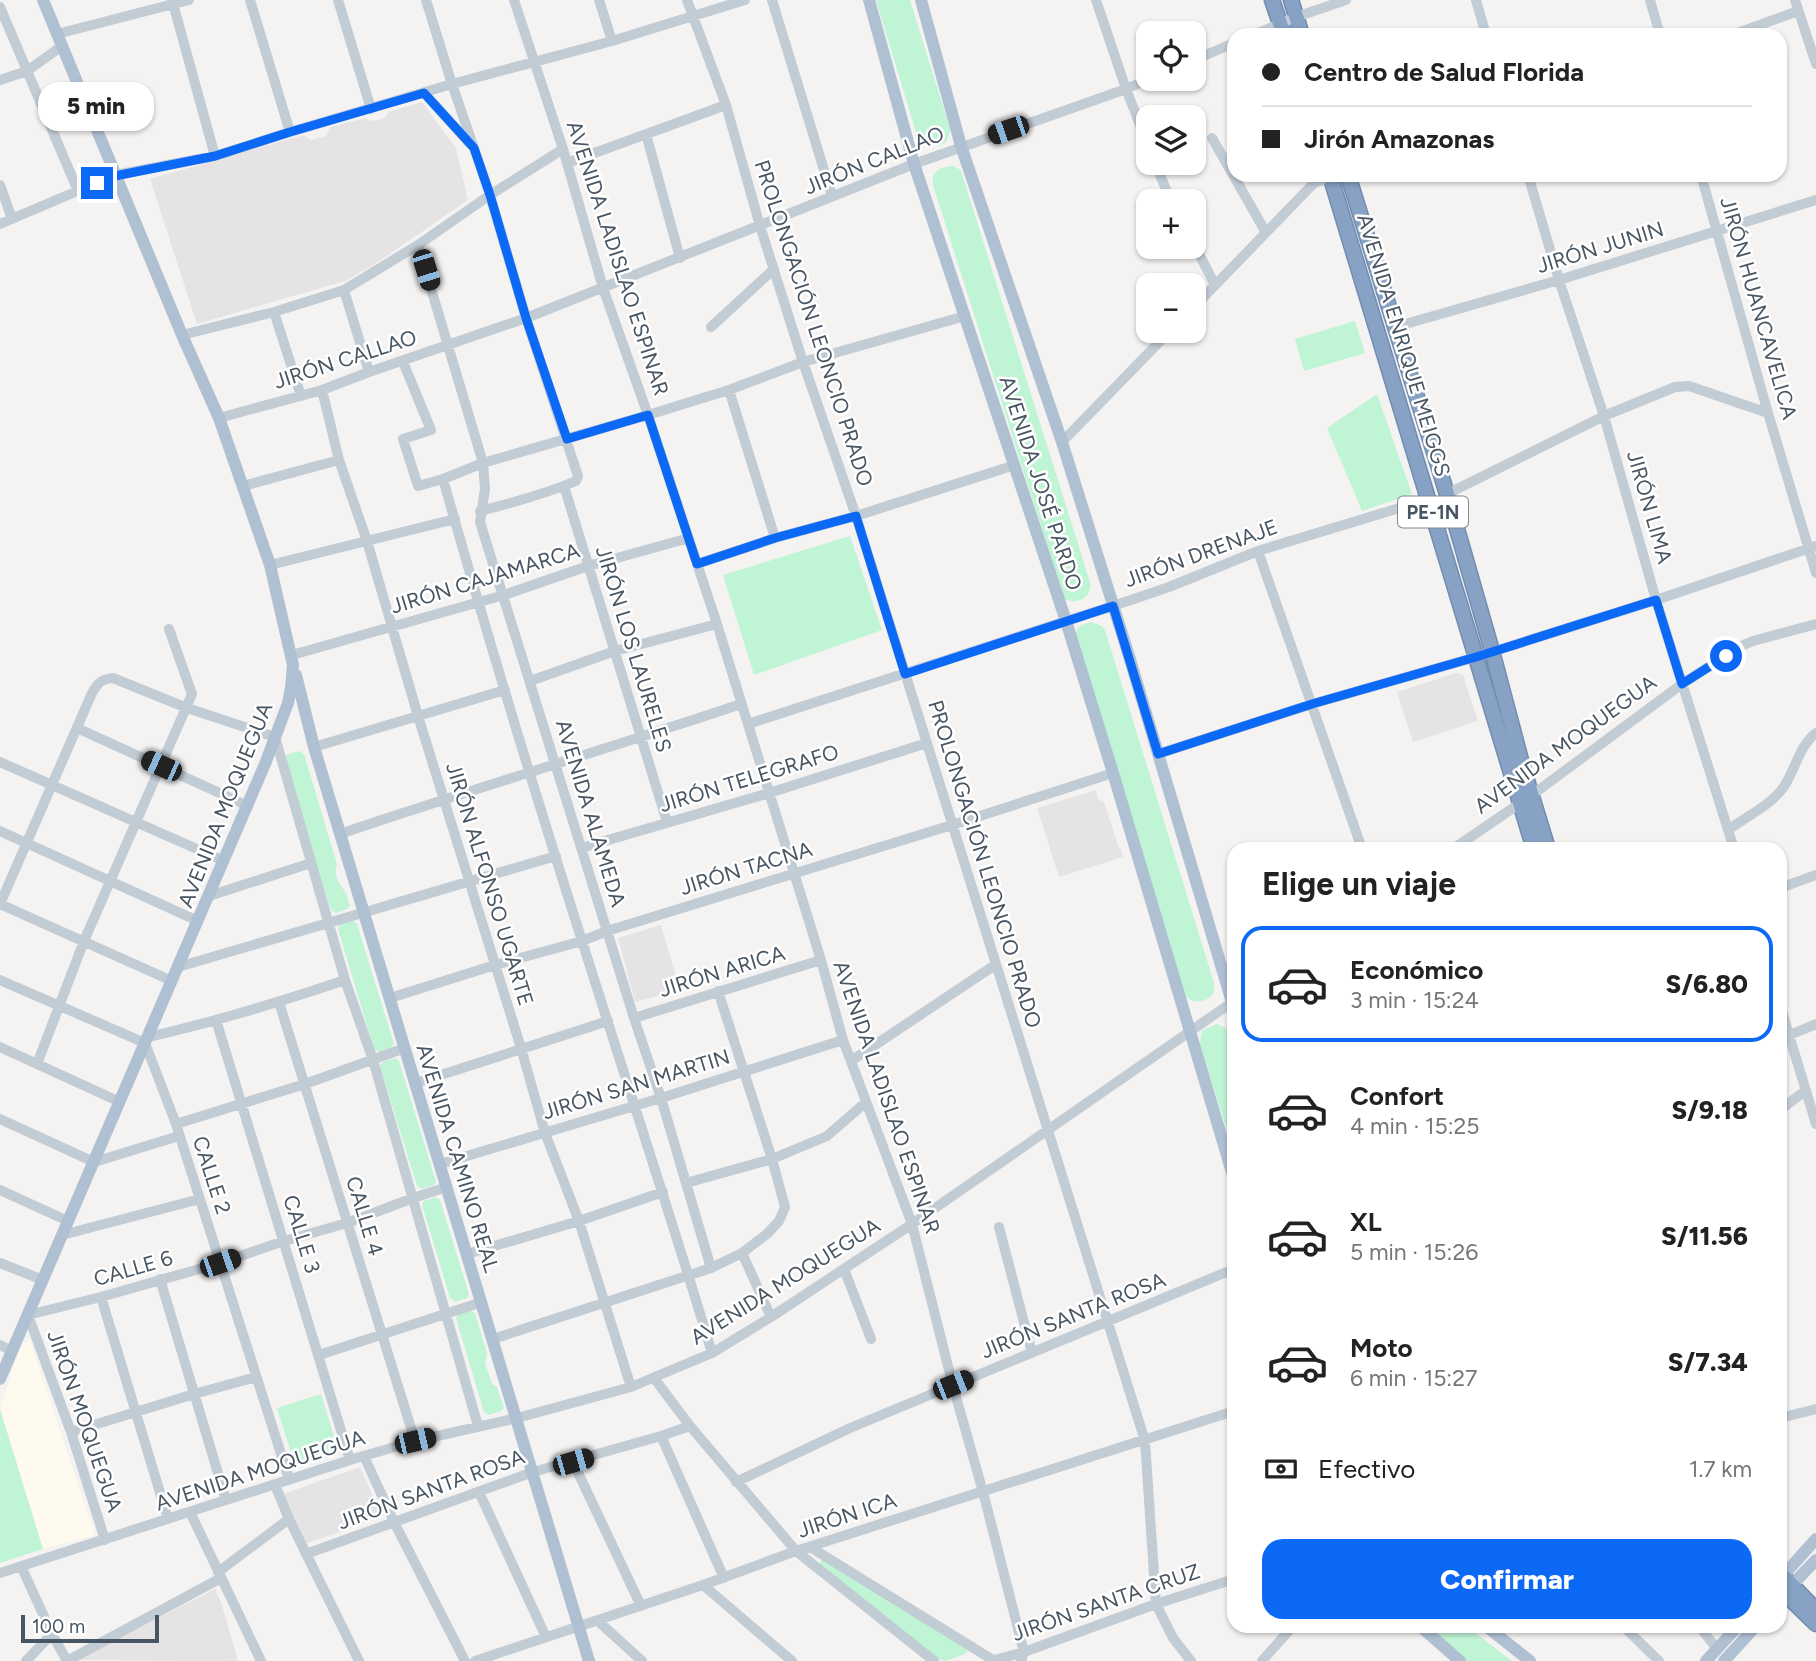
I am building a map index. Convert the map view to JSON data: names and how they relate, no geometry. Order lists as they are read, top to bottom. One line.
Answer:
{"streets":{"highway":["AVENIDA ENRIQUE MEIGGS","PE-1N"],"main road":["AVENIDA JOSÉ PARDO","AVENIDA MOQUEGUA","AVENIDA CAMINO REAL"],"street":["JIRÓN CALLAO","JIRÓN JUNIN","AVENIDA LADISLAO ESPINAR","JIRÓN HUANCAVELICA","PROLONGACIÓN LEONCIO PRADO","JIRÓN LIMA","JIRÓN DRENAJE","JIRÓN CAJAMARCA","JIRÓN LOS LAURELES","JIRÓN TELEGRAFO","AVENIDA ALAMEDA","JIRÓN TACNA","JIRÓN ALFONSO UGARTE","JIRÓN ARICA","JIRÓN SAN MARTIN","CALLE 2","CALLE 4","CALLE 3","CALLE 6","JIRÓN SANTA ROSA","JIRÓN MOQUEGUA","JIRÓN ICA","JIRÓN SANTA CRUZ"]},"crossings":[["JIRÓN CALLAO","AVENIDA LADISLAO ESPINAR"],["JIRÓN CALLAO","PROLONGACIÓN LEONCIO PRADO"],["JIRÓN CALLAO","AVENIDA JOSÉ PARDO"],["JIRÓN CALLAO","AVENIDA MOQUEGUA"],["JIRÓN CALLAO","AVENIDA ALAMEDA"],["JIRÓN CALLAO","JIRÓN ALFONSO UGARTE"],["JIRÓN JUNIN","JIRÓN HUANCAVELICA"],["JIRÓN JUNIN","AVENIDA ENRIQUE MEIGGS"],["JIRÓN JUNIN","JIRÓN LIMA"],["AVENIDA LADISLAO ESPINAR","JIRÓN DRENAJE"],["AVENIDA LADISLAO ESPINAR","JIRÓN CAJAMARCA"],["AVENIDA LADISLAO ESPINAR","AVENIDA MOQUEGUA"],["AVENIDA LADISLAO ESPINAR","JIRÓN TELEGRAFO"],["AVENIDA LADISLAO ESPINAR","JIRÓN TACNA"],["AVENIDA LADISLAO ESPINAR","JIRÓN ARICA"],["AVENIDA LADISLAO ESPINAR","JIRÓN SAN MARTIN"],["AVENIDA LADISLAO ESPINAR","JIRÓN SANTA ROSA"],["AVENIDA LADISLAO ESPINAR","JIRÓN ICA"],["AVENIDA LADISLAO ESPINAR","JIRÓN SANTA CRUZ"],["PROLONGACIÓN LEONCIO PRADO","JIRÓN DRENAJE"],["PROLONGACIÓN LEONCIO PRADO","AVENIDA MOQUEGUA"],["PROLONGACIÓN LEONCIO PRADO","JIRÓN TELEGRAFO"],["PROLONGACIÓN LEONCIO PRADO","JIRÓN TACNA"],["PROLONGACIÓN LEONCIO PRADO","JIRÓN SANTA ROSA"],["PROLONGACIÓN LEONCIO PRADO","JIRÓN ICA"],["PROLONGACIÓN LEONCIO PRADO","JIRÓN SANTA CRUZ"],["AVENIDA ENRIQUE MEIGGS","JIRÓN DRENAJE"],["AVENIDA ENRIQUE MEIGGS","AVENIDA MOQUEGUA"],["AVENIDA JOSÉ PARDO","JIRÓN DRENAJE"],["AVENIDA JOSÉ PARDO","AVENIDA MOQUEGUA"],["AVENIDA JOSÉ PARDO","JIRÓN TACNA"],["JIRÓN LIMA","AVENIDA MOQUEGUA"],["JIRÓN CAJAMARCA","JIRÓN LOS LAURELES"],["JIRÓN CAJAMARCA","AVENIDA MOQUEGUA"],["JIRÓN CAJAMARCA","AVENIDA ALAMEDA"],["JIRÓN CAJAMARCA","JIRÓN ALFONSO UGARTE"],["JIRÓN CAJAMARCA","AVENIDA CAMINO REAL"],["JIRÓN LOS LAURELES","JIRÓN TELEGRAFO"],["AVENIDA MOQUEGUA","JIRÓN ALFONSO UGARTE"],["AVENIDA MOQUEGUA","AVENIDA CAMINO REAL"],["AVENIDA MOQUEGUA","CALLE 2"],["AVENIDA MOQUEGUA","CALLE 4"],["AVENIDA MOQUEGUA","CALLE 3"],["AVENIDA MOQUEGUA","CALLE 6"],["AVENIDA MOQUEGUA","JIRÓN MOQUEGUA"],["JIRÓN TELEGRAFO","AVENIDA ALAMEDA"],["AVENIDA ALAMEDA","JIRÓN TACNA"],["AVENIDA ALAMEDA","JIRÓN ARICA"],["AVENIDA ALAMEDA","JIRÓN SAN MARTIN"],["JIRÓN TACNA","JIRÓN ALFONSO UGARTE"],["JIRÓN TACNA","AVENIDA CAMINO REAL"],["JIRÓN ALFONSO UGARTE","JIRÓN SAN MARTIN"],["JIRÓN SAN MARTIN","AVENIDA CAMINO REAL"],["AVENIDA CAMINO REAL","CALLE 6"],["AVENIDA CAMINO REAL","JIRÓN SANTA ROSA"],["AVENIDA CAMINO REAL","JIRÓN ICA"],["CALLE 2","CALLE 6"],["CALLE 4","CALLE 6"],["CALLE 3","CALLE 6"],["CALLE 6","JIRÓN MOQUEGUA"]],"scale_bar":"100 m","page":{"map_buttons":["+","−"],"banner":["Centro de Salud Florida","Jirón Amazonas"],"bubble":"5 min","heading":"Elige un viaje","list":[{"name":"Económico","note":"3 min · 15:24","value":"S/6.80"},{"name":"Confort","note":"4 min · 15:25","value":"S/9.18"},{"name":"XL","note":"5 min · 15:26","value":"S/11.56"},{"name":"Moto","note":"6 min · 15:27","value":"S/7.34"}],"pay":["Efectivo","1.7 km"],"buttons":"Confirmar","scale":"100 m"}}
